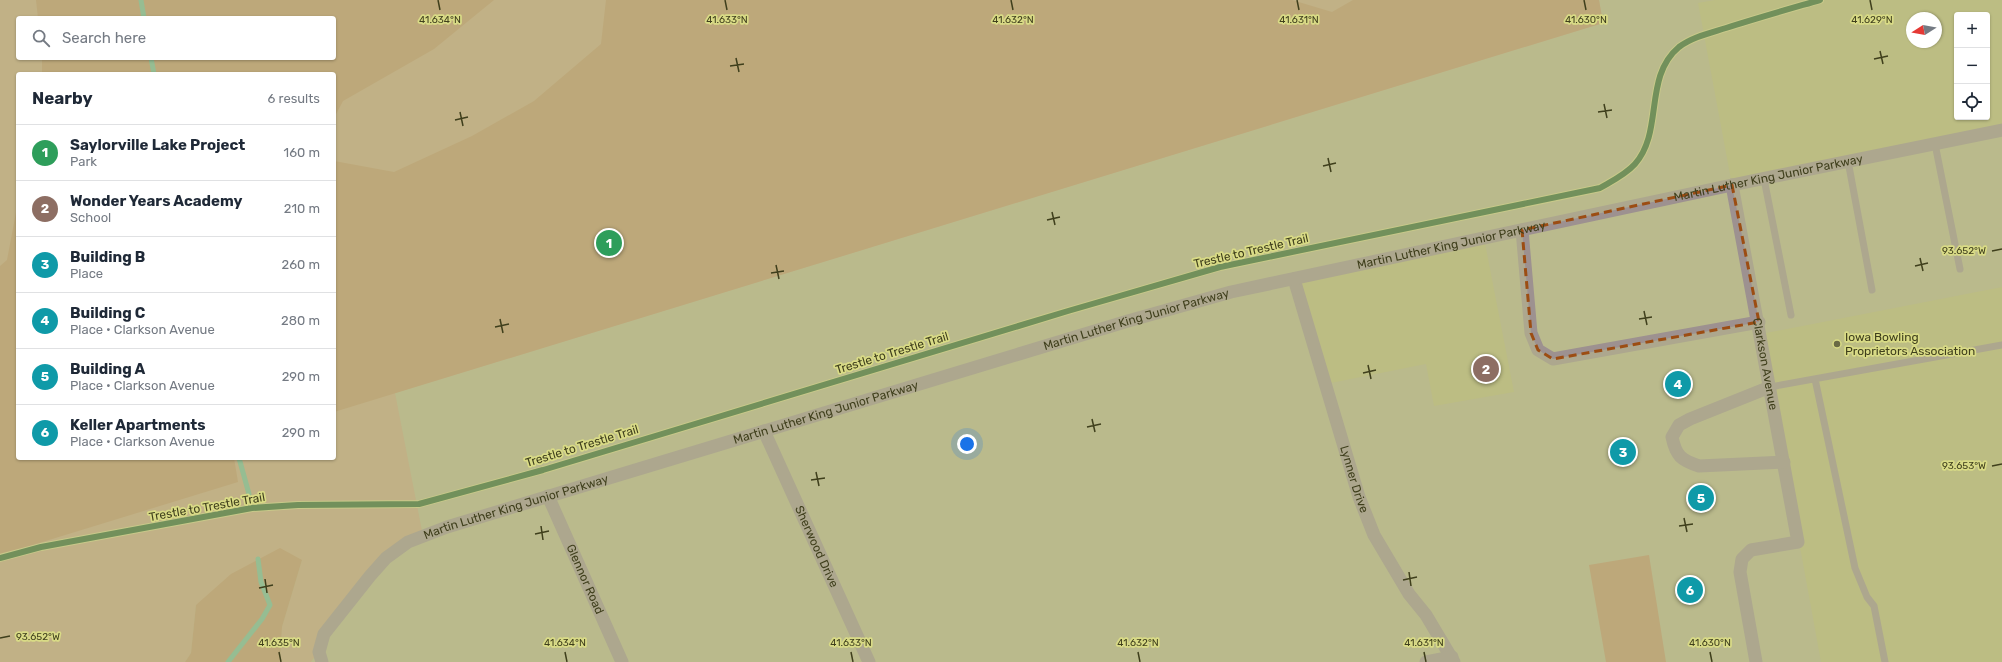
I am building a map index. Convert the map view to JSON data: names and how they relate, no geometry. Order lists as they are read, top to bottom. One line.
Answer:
{"streets":{"street":["Martin Luther King Junior Parkway","Clarkson Avenue","Lynner Drive","Sherwood Drive","Glennor Road"],"cycle path":["Trestle to Trestle Trail"]},"crossings":[["Martin Luther King Junior Parkway","Clarkson Avenue"],["Martin Luther King Junior Parkway","Lynner Drive"],["Martin Luther King Junior Parkway","Sherwood Drive"],["Martin Luther King Junior Parkway","Glennor Road"]],"places":["Iowa Bowling Proprietors Association"],"north":"left","page":{"map_buttons":["+","−"],"search":"Search here","heading":["Nearby","6 results"],"list":[{"mark":"1","name":"Saylorville Lake Project","note":"Park","value":"160 m"},{"mark":"2","name":"Wonder Years Academy","note":"School","value":"210 m"},{"mark":"3","name":"Building B","note":"Place","value":"260 m"},{"mark":"4","name":"Building C","note":"Place · Clarkson Avenue","value":"280 m"},{"mark":"5","name":"Building A","note":"Place · Clarkson Avenue","value":"290 m"},{"mark":"6","name":"Keller Apartments","note":"Place · Clarkson Avenue","value":"290 m"}],"pins":["1","2","4","3","5","6"]},"coordinates":["41.634°N","41.633°N","41.632°N","41.631°N","41.630°N","41.629°N","93.652°W","93.653°W","41.635°N"]}
